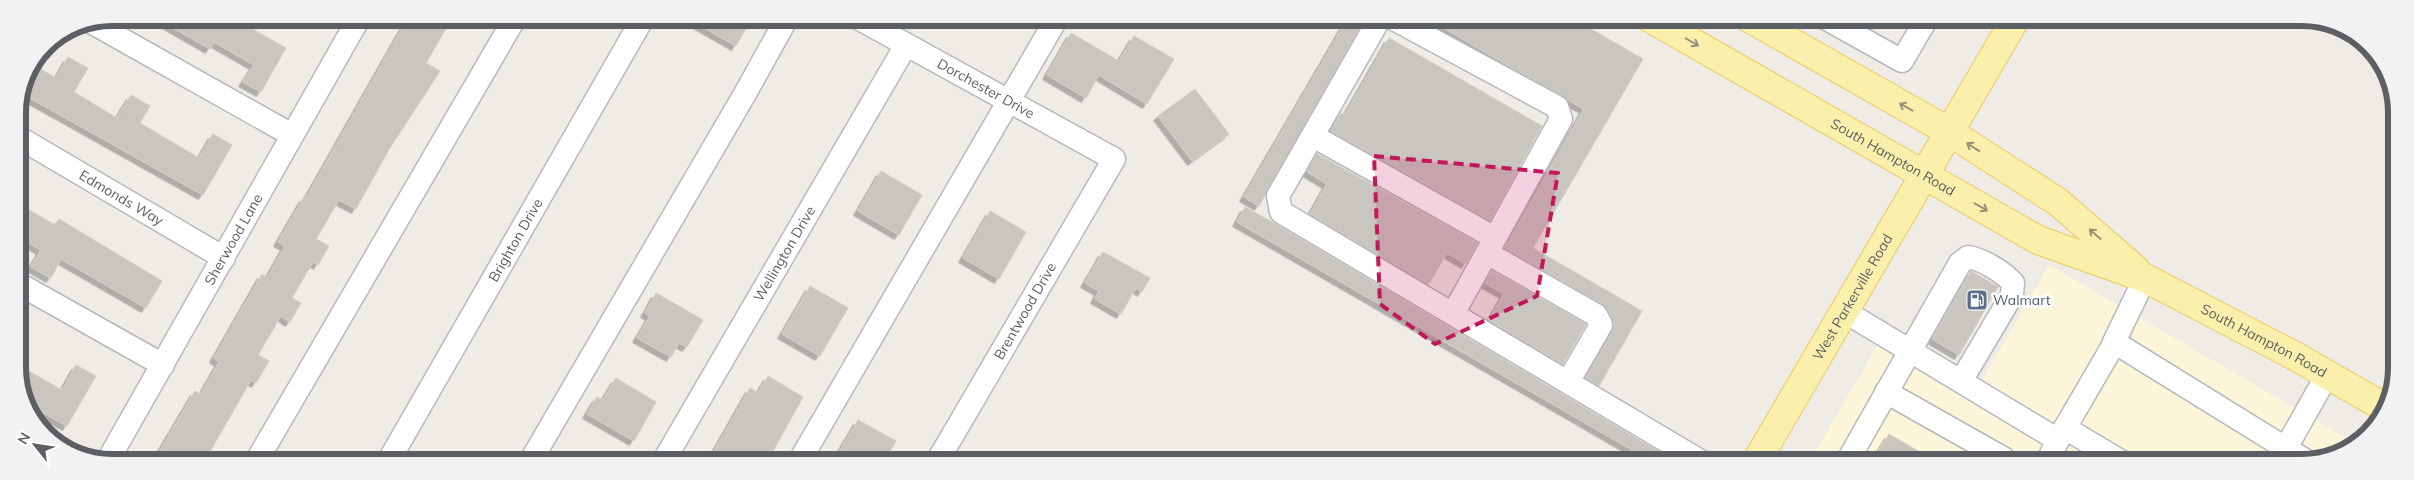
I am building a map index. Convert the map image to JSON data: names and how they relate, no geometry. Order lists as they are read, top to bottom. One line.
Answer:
{"streets":{"main road":["South Hampton Road","West Parkerville Road"],"street":["Dorchester Drive","Edmonds Way","Brighton Drive","Sherwood Lane","Wellington Drive","Brentwood Drive"]},"crossings":[["Dorchester Drive","Wellington Drive"],["Dorchester Drive","Brentwood Drive"],["South Hampton Road","West Parkerville Road"],["Edmonds Way","Sherwood Lane"]],"places":{"fuel station":["Walmart"]},"north":"top left"}
